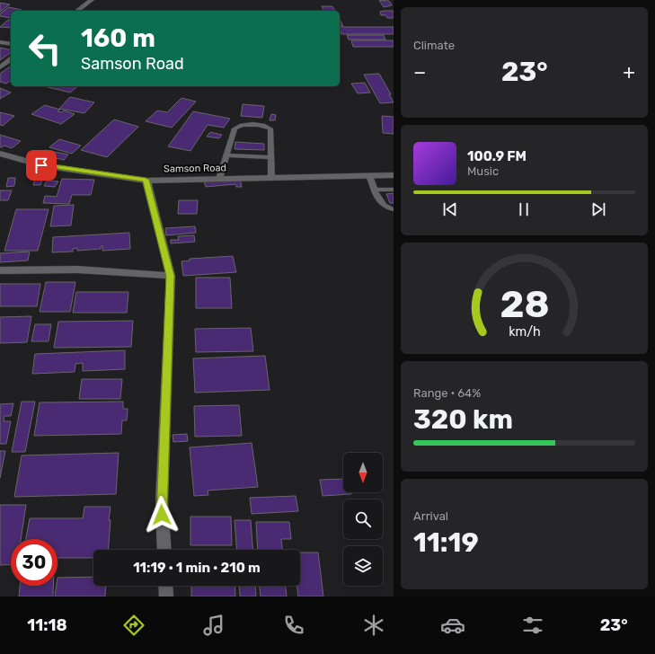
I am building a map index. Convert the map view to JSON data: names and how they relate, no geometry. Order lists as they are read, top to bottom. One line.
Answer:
{"streets":{"street":["Samson Road"]},"north":"bottom","page":{"tile":["Climate",["Range · 64%","320 km"],["Arrival","11:19"]],"turn":["160 m","Samson Road"],"heat":["−","23°","+"],"song":["100.9 FM","Music"],"limit":"30","trip":"11:19 · 1 min · 210 m","tabs":["11:18","23°"],"gauge":["28","km/h"]}}
